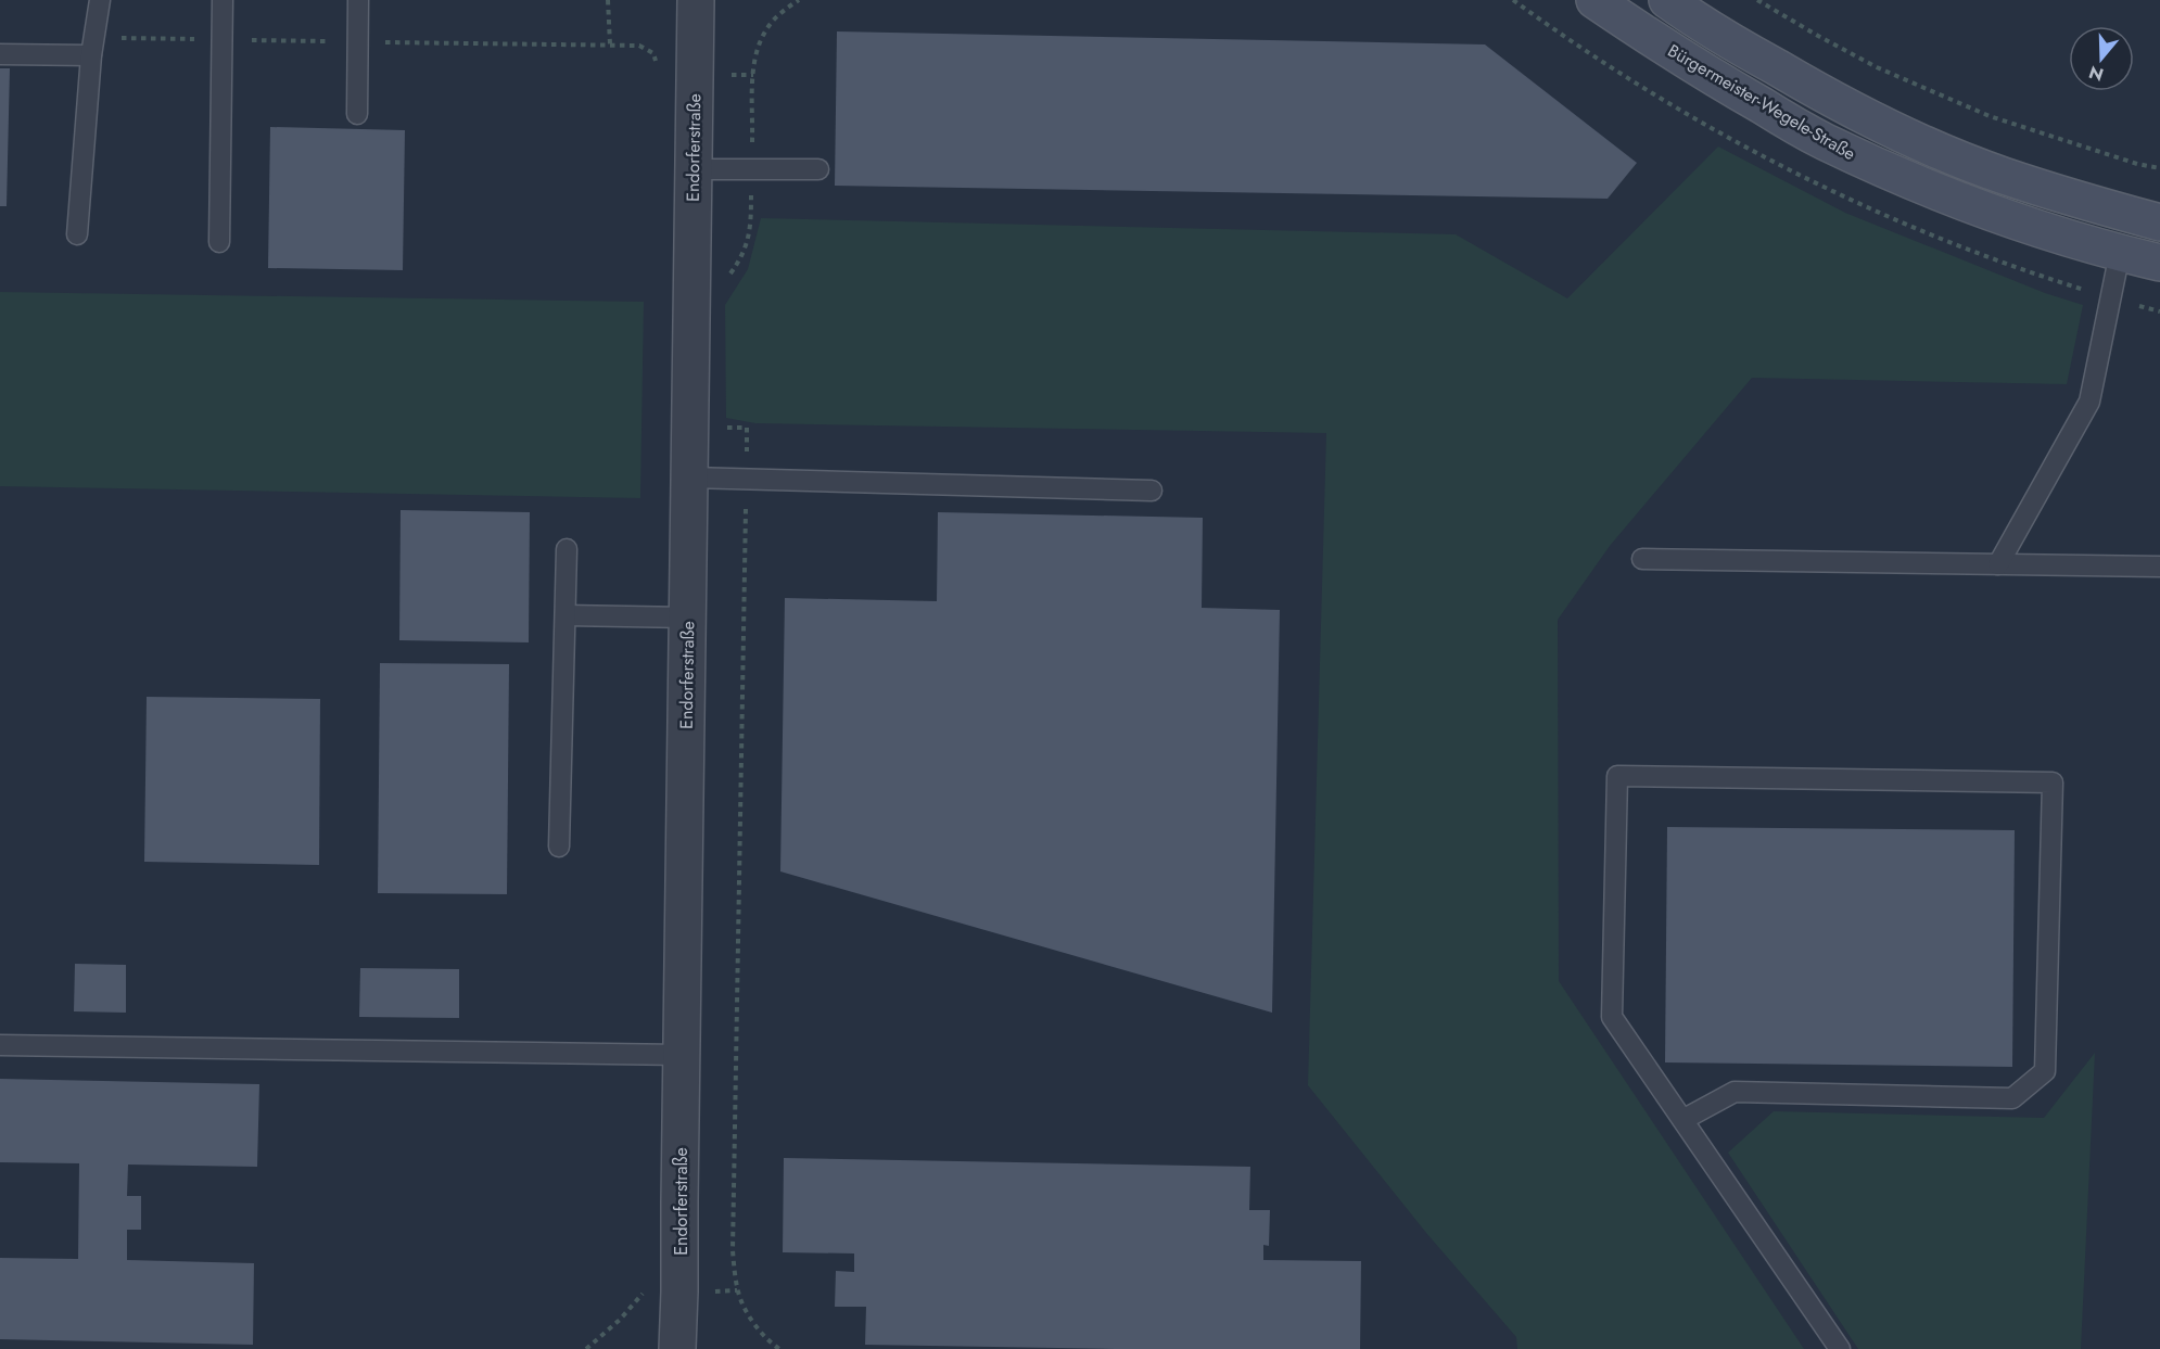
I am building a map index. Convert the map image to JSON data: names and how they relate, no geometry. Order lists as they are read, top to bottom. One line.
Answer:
{"streets":{"main road":["Bürgermeister-Wegele-Straße"],"street":["Endorferstraße"]},"north":"bottom"}
